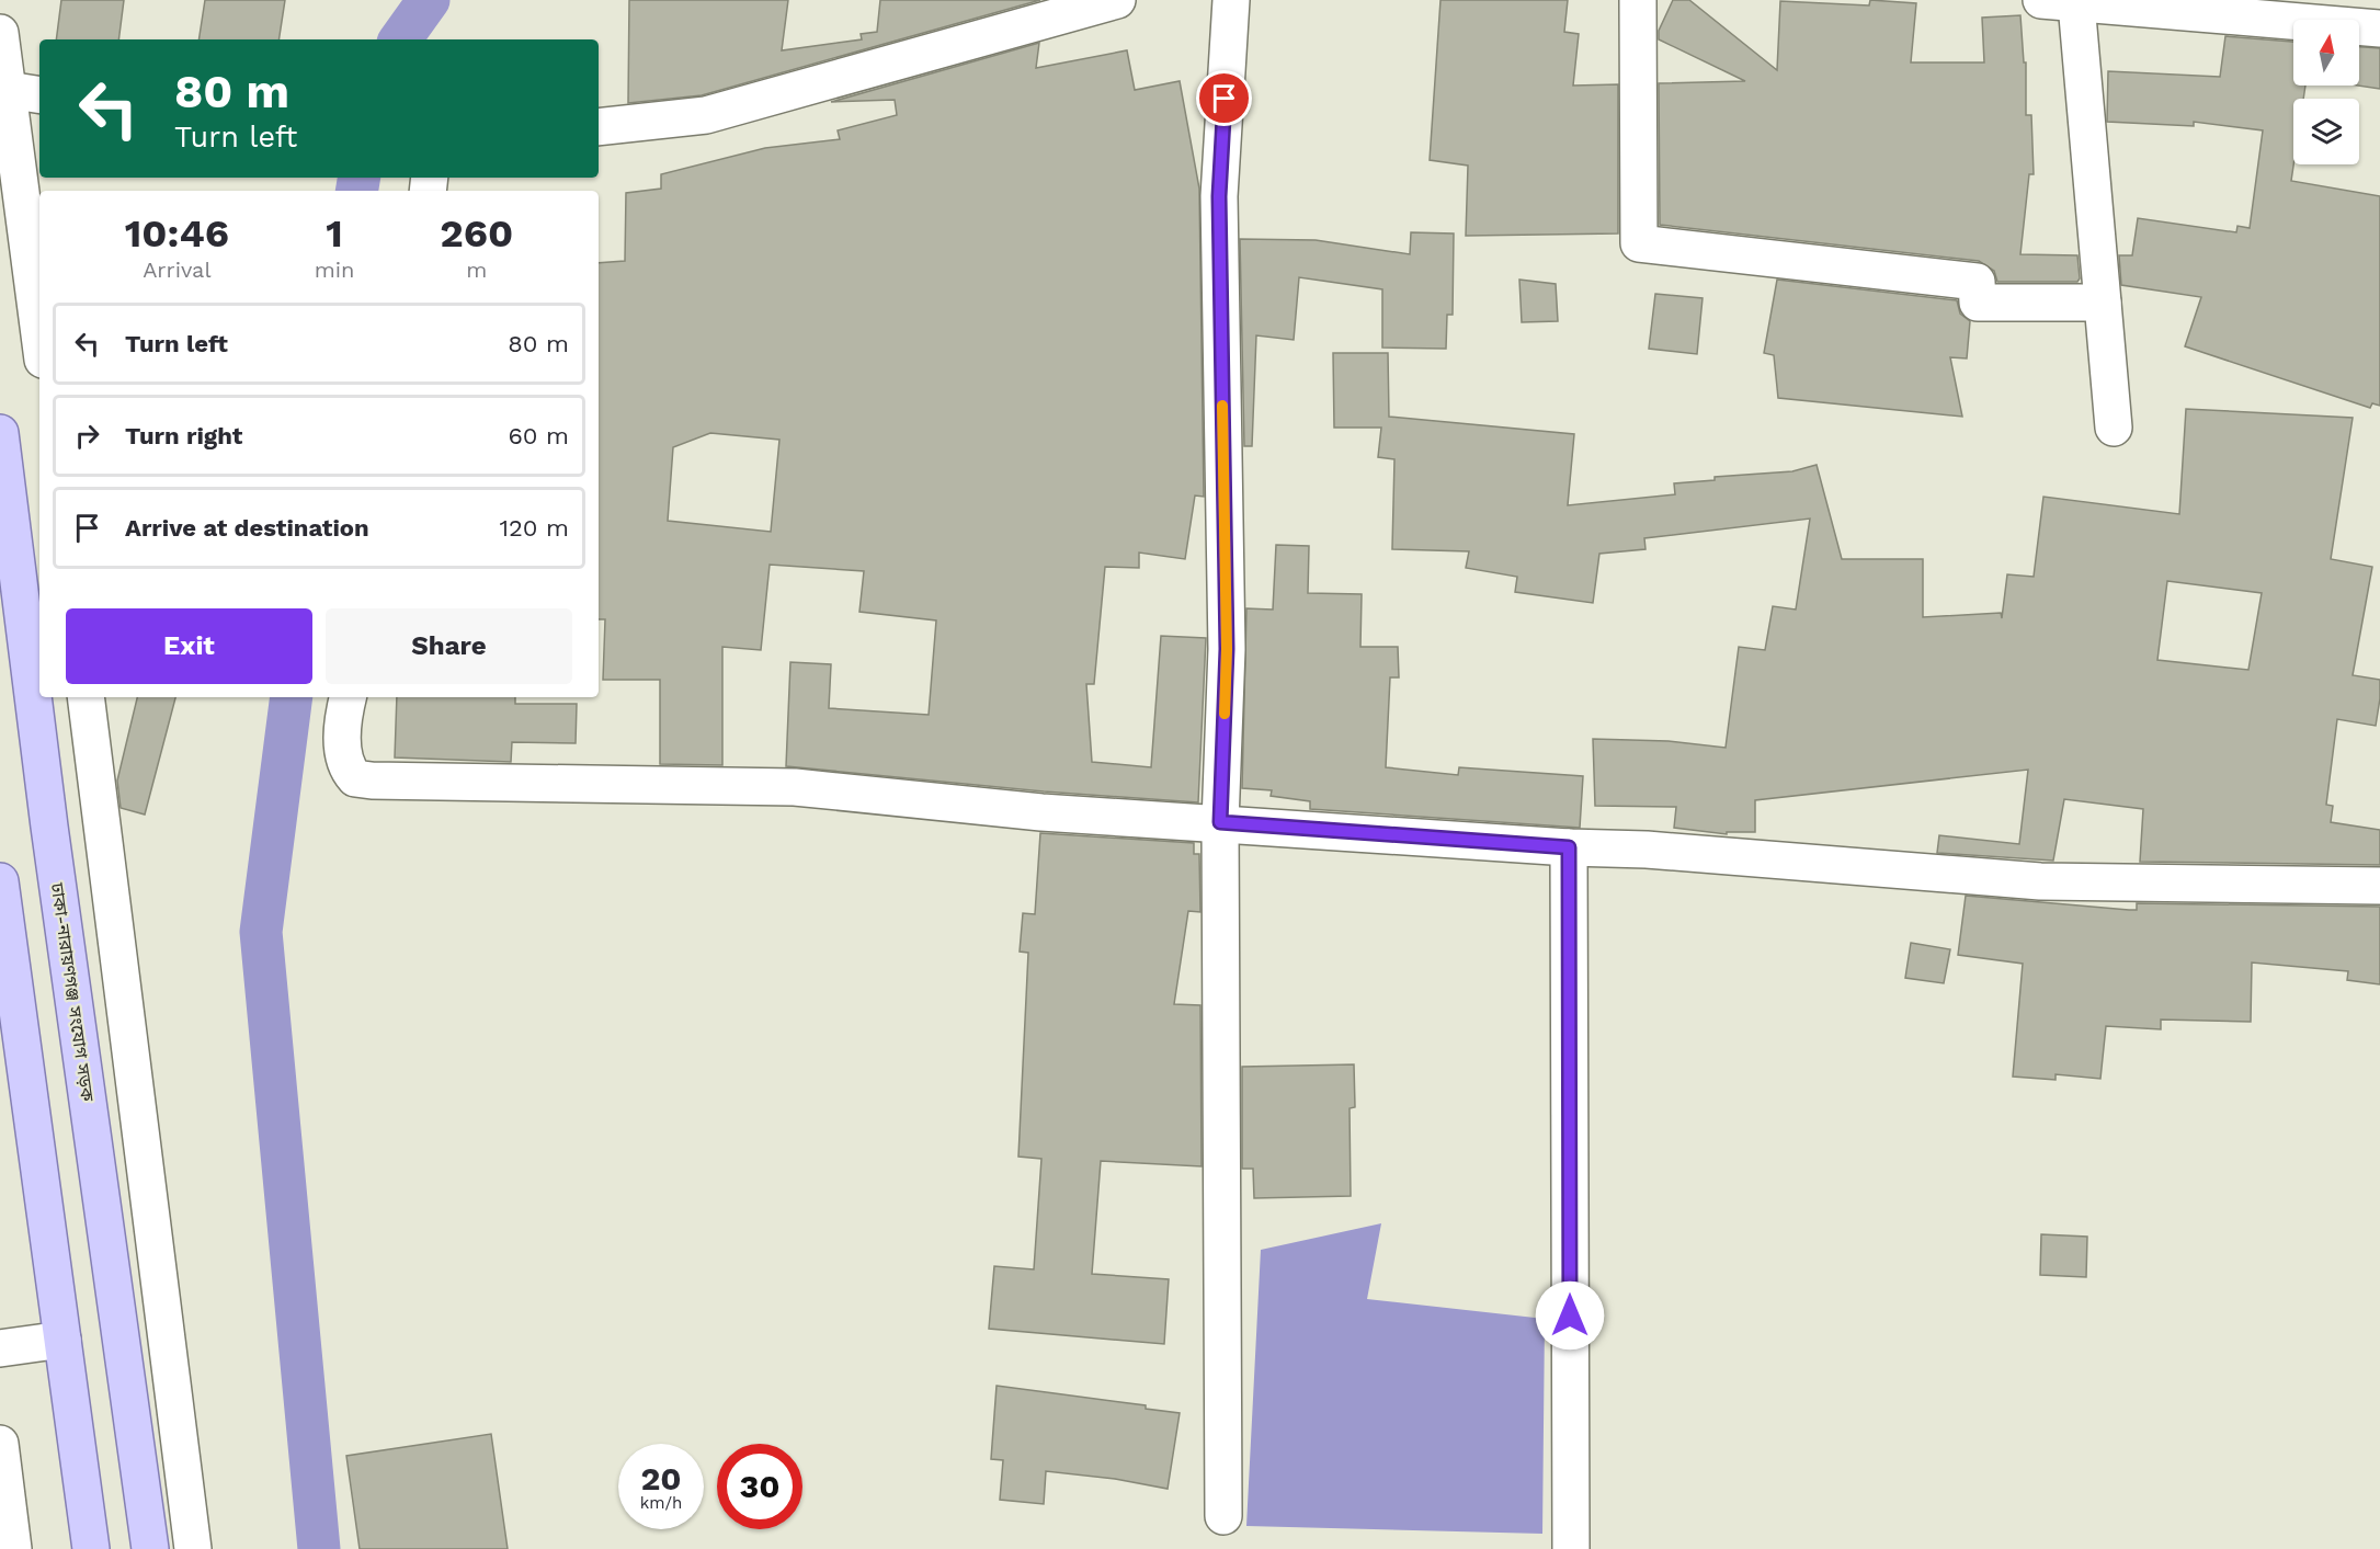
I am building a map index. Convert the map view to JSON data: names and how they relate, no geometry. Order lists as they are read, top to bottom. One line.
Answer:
{"streets":{"main road":["ঢাকা-নারায়ণগঞ্জ সংযোগ সড়ক"]},"north":"top","page":{"turn":["80 m","Turn left"],"eta":["10:46","Arrival","1","min","260","m"],"list":[{"name":"Turn left","value":"80 m"},{"name":"Turn right","value":"60 m"},{"name":"Arrive at destination","value":"120 m"}],"buttons":["Exit","Share"],"speed":"20 km/h","limit":"30"}}
